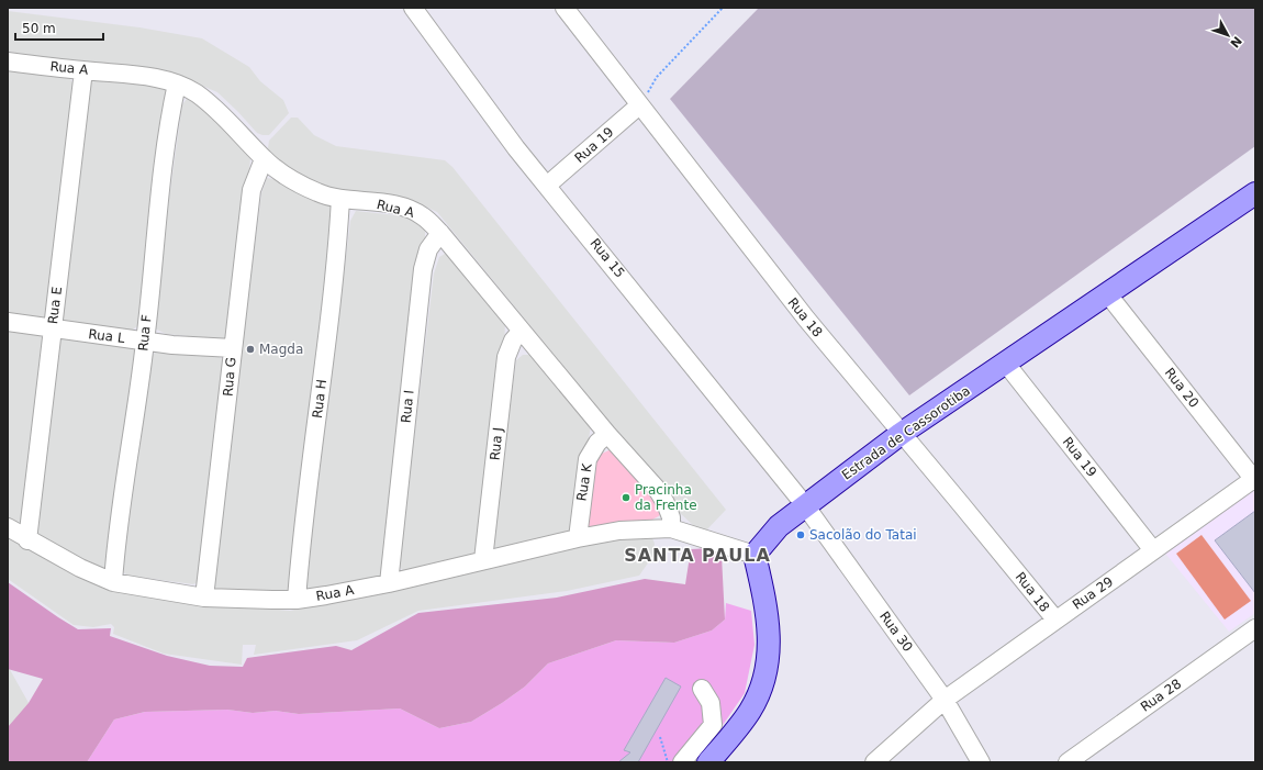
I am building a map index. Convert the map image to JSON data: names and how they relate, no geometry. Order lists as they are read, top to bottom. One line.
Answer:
{"streets":{"main road":["Estrada de Cassorotiba"],"street":["Rua A","Rua 19","Rua 15","Rua E","Rua 18","Rua F","Rua L","Rua G","Rua 20","Rua H","Rua I","Rua J","Rua K","Rua 29","Rua 30","Rua 28"]},"crossings":[["Rua A","Rua E"],["Rua A","Rua F"],["Rua A","Rua G"],["Rua A","Rua H"],["Rua A","Rua I"],["Rua A","Estrada de Cassorotiba"],["Rua A","Rua J"],["Rua A","Rua K"],["Rua 19","Rua 15"],["Rua 19","Rua 18"],["Rua 19","Estrada de Cassorotiba"],["Rua 19","Rua 29"],["Rua 15","Estrada de Cassorotiba"],["Rua 15","Rua 30"],["Rua E","Rua L"],["Rua 18","Estrada de Cassorotiba"],["Rua 18","Rua 29"],["Rua F","Rua L"],["Rua L","Rua G"],["Rua 20","Estrada de Cassorotiba"],["Rua 20","Rua 29"],["Estrada de Cassorotiba","Rua 30"],["Rua 29","Rua 30"]],"districts":["SANTA PAULA"],"places":["Magda","Pracinha da Frente","Sacolão do Tatai"],"scale_bar":"50 m","north":"bottom right"}
